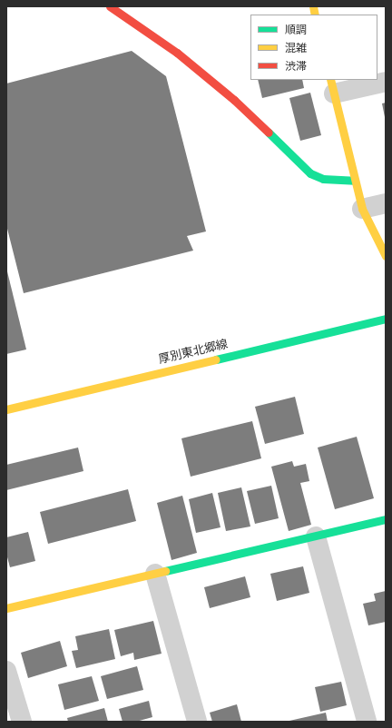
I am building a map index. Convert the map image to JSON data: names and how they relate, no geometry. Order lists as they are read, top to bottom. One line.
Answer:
{"streets":{"street":["厚別東北郷線"]},"legend":["順調","混雑","渋滞"]}
